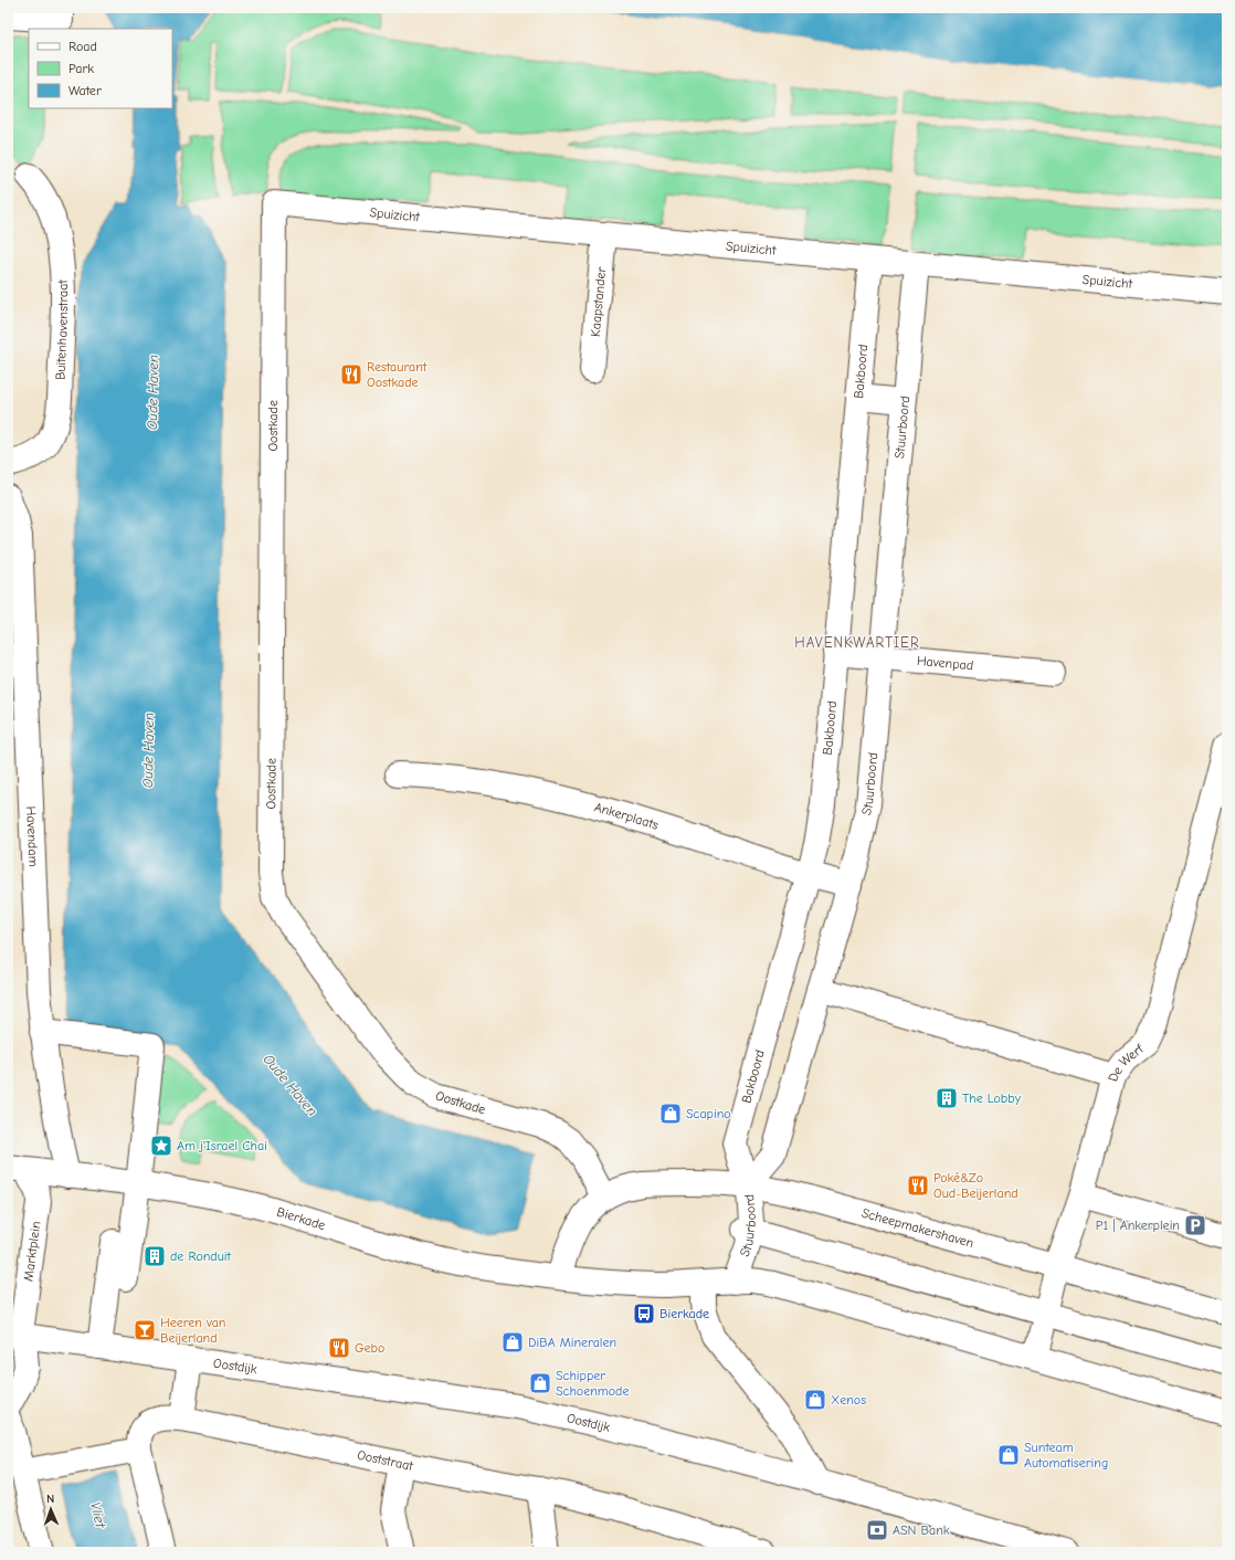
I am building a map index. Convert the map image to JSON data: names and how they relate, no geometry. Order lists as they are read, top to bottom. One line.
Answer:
{"streets":{"street":["Spuizicht","Kaapstander","Buitenhavenstraat","Bakboord","Oostkade","Stuurboord","Havenpad","Ankerplaats","Havendam","De Werf","Bierkade","Scheepmakershaven","Marktplein","Oostdijk","Ooststraat"]},"crossings":[["Spuizicht","Kaapstander"],["Spuizicht","Bakboord"],["Spuizicht","Oostkade"],["Spuizicht","Stuurboord"],["Bakboord","Stuurboord"],["Bakboord","Havenpad"],["Bakboord","Ankerplaats"],["Bakboord","Scheepmakershaven"],["Oostkade","Scheepmakershaven"],["Stuurboord","Havenpad"],["Stuurboord","Ankerplaats"],["Stuurboord","Bierkade"],["Stuurboord","Scheepmakershaven"],["Havendam","Bierkade"],["De Werf","Scheepmakershaven"],["Bierkade","Marktplein"]],"districts":["HAVENKWARTIER"],"water":["Oude Haven","Vliet"],"places":{"restaurant":["Restaurant Oostkade","Poké&Zo Oud-Beijerland","Gebo"],"building":["The Lobby","de Ronduit"],"shop":["Scapino","DiBA Mineralen","Schipper Schoenmode","Xenos","Sunteam Automatisering"],"place":["Am j'Israel Chai"],"parking":["P1 | Ankerplein"],"bus stop":["Bierkade"],"bar":["Heeren van Beijerland"],"bank":["ASN Bank"]},"legend":["Road","Park","Water"],"north":"top"}
